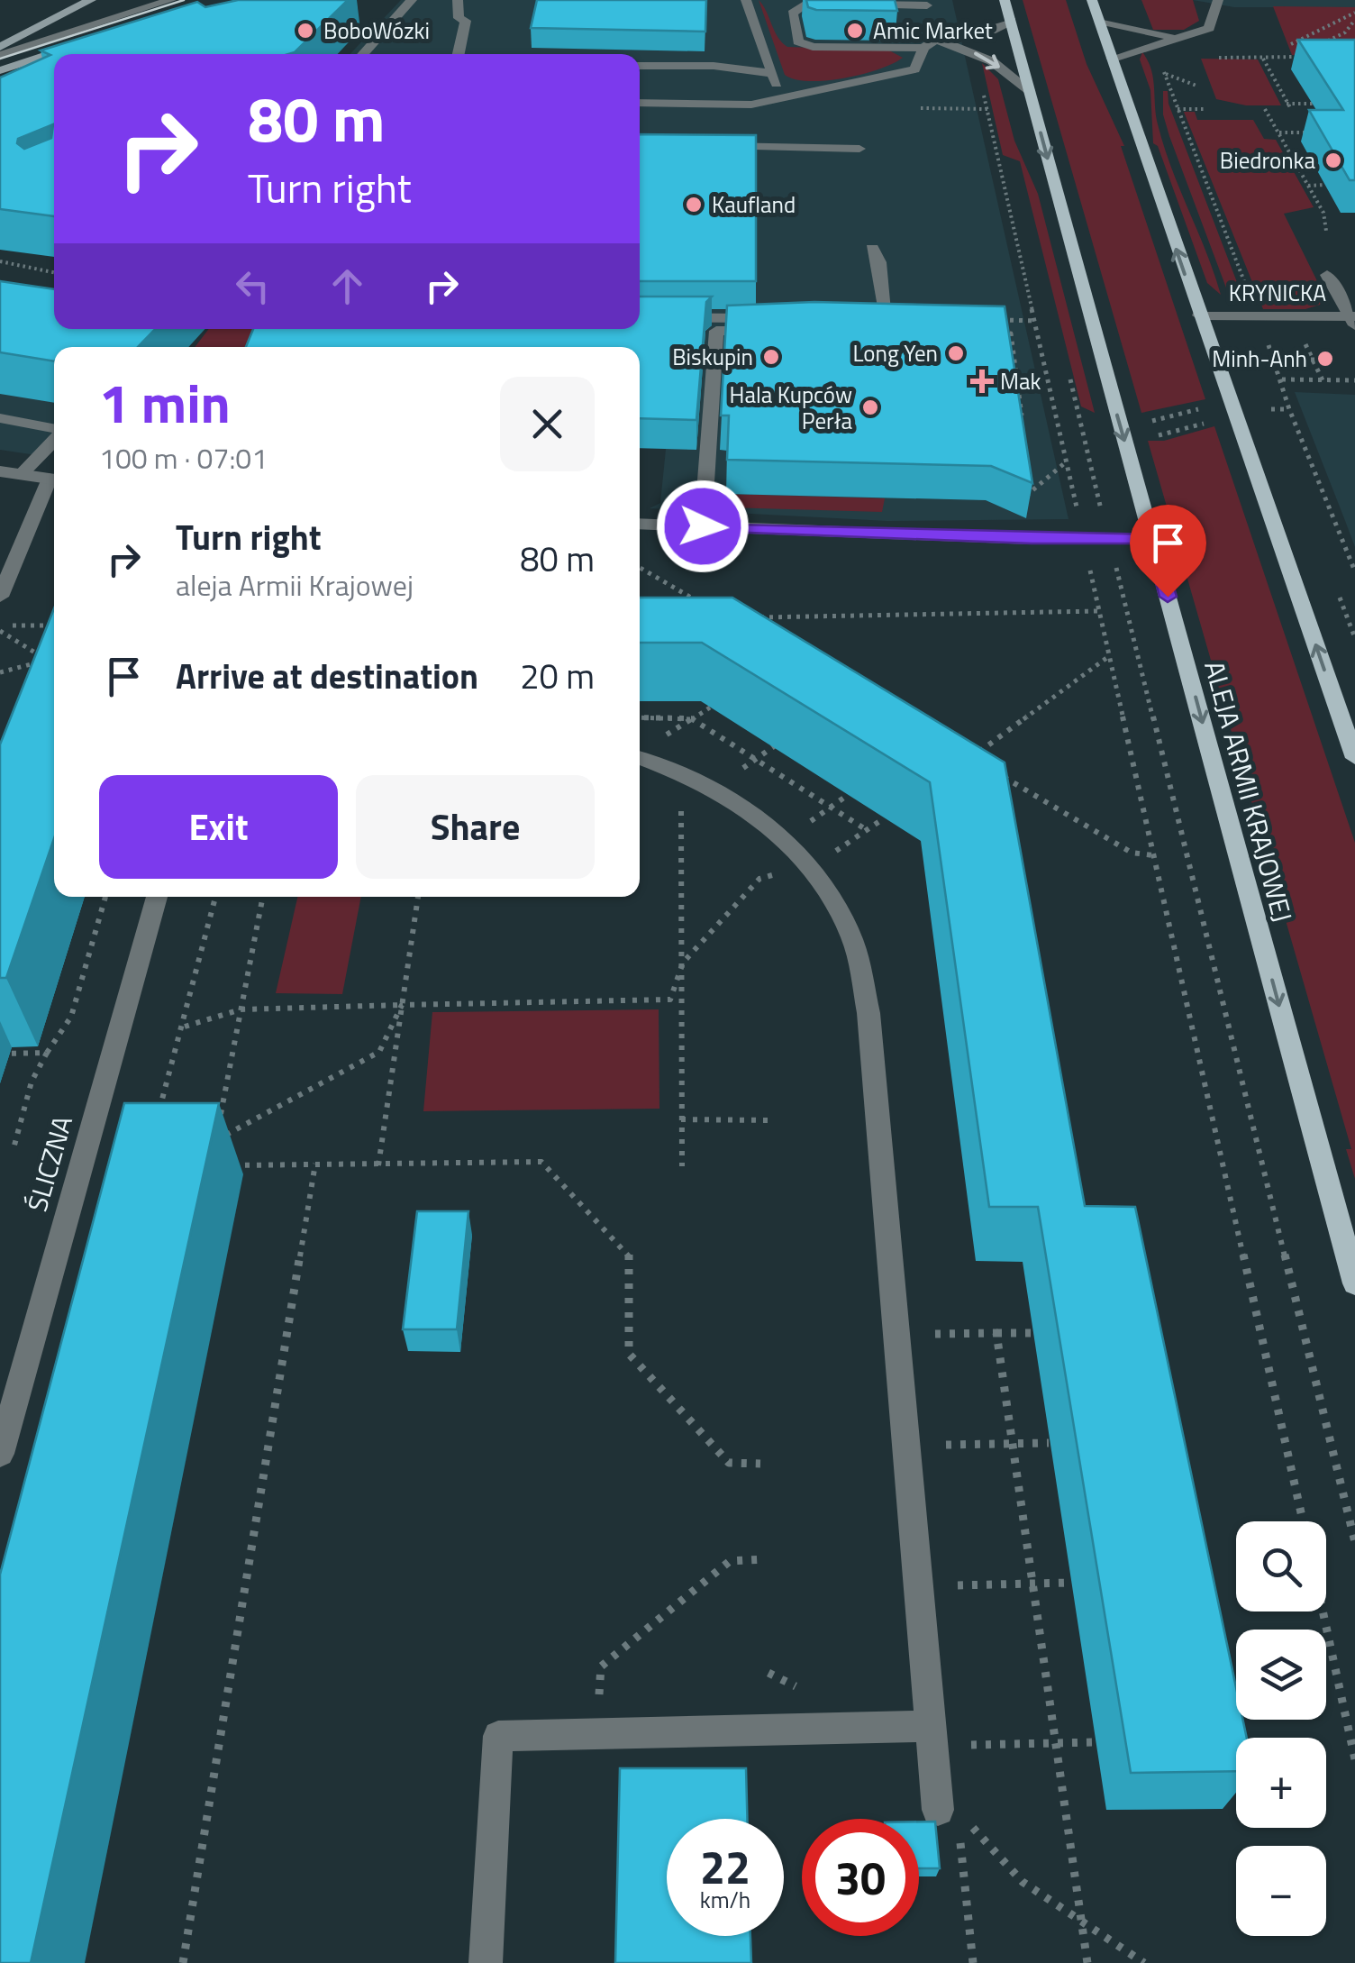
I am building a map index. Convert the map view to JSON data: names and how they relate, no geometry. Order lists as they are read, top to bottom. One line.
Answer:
{"streets":{"main road":["ALEJA ARMII KRAJOWEJ"],"street":["KRYNICKA","ŚLICZNA"]},"places":{"other":["BoboWózki","Amic Market","Biedronka","Kaufland","Long Yen","Biskupin","Minh-Anh","Hala Kupców Perła"],"health":["Mak"]},"page":{"turn":["80 m","Turn right"],"heading":["1 min","100 m · 07:01"],"list":[{"name":"Turn right","note":"aleja Armii Krajowej","value":"80 m"},{"name":"Arrive at destination","value":"20 m"}],"buttons":["Exit","Share"],"map_buttons":["+","−"],"speed":"22 km/h","limit":"30"}}
